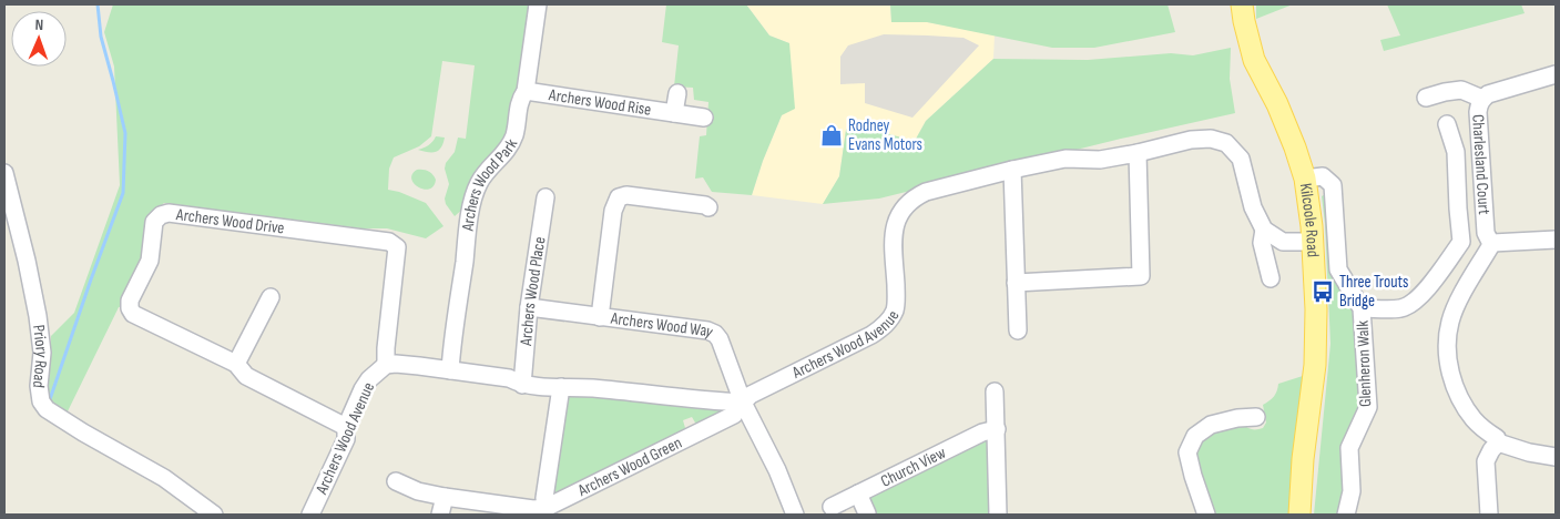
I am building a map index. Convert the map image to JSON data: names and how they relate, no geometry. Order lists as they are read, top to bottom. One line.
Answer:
{"streets":{"main road":["Kilcoole Road"],"street":["Archers Wood Rise","Charlesland Court","Archers Wood Park","Archers Wood Drive","Archers Wood Place","Archers Wood Way","Archers Wood Avenue","Priory Road","Glenheron Walk","Archers Wood Green","Church View"]},"crossings":[["Archers Wood Rise","Archers Wood Park"],["Archers Wood Park","Archers Wood Avenue"],["Kilcoole Road","Glenheron Walk"],["Archers Wood Drive","Archers Wood Avenue"],["Archers Wood Place","Archers Wood Way"],["Archers Wood Place","Archers Wood Avenue"],["Archers Wood Way","Archers Wood Avenue"],["Archers Wood Way","Archers Wood Green"],["Archers Wood Avenue","Archers Wood Green"]],"places":{"shop":["Rodney Evans Motors"],"bus stop":["Three Trouts Bridge"]},"north":"top"}
